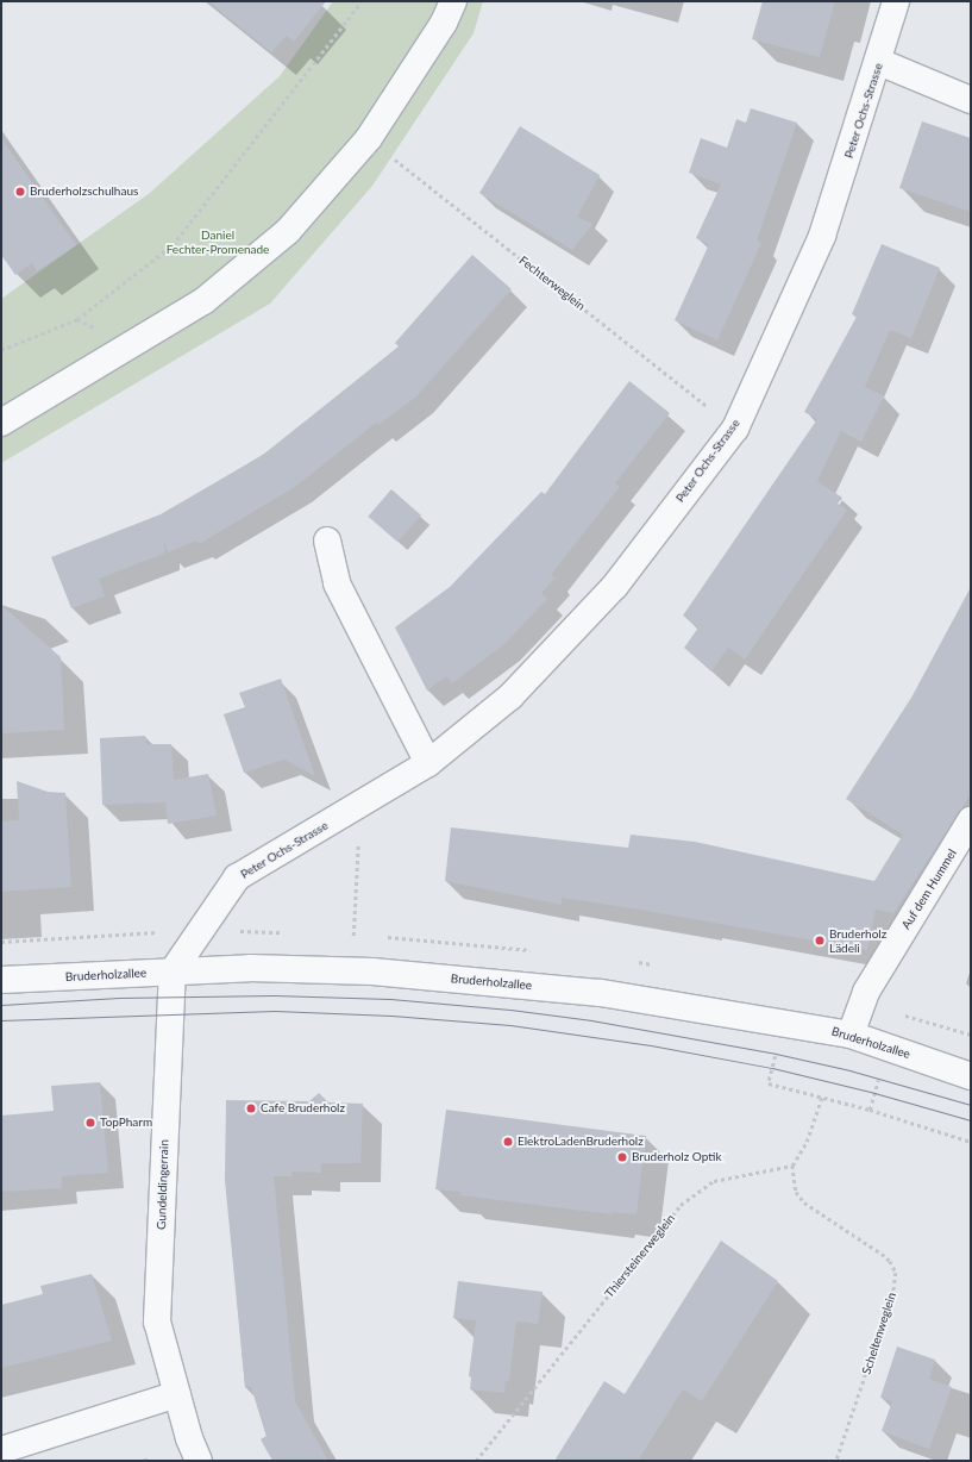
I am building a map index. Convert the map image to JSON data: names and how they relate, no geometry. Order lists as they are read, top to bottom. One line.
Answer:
{"streets":{"street":["Peter Ochs-Strasse","Auf dem Hummel","Bruderholzallee","Gundeldingerrain"],"path":["Fechterweglein","Thiersteinerweglein","Scheltenweglein"]},"crossings":[["Peter Ochs-Strasse","Fechterweglein"],["Peter Ochs-Strasse","Bruderholzallee"],["Peter Ochs-Strasse","Gundeldingerrain"],["Auf dem Hummel","Bruderholzallee"],["Bruderholzallee","Gundeldingerrain"],["Thiersteinerweglein","Scheltenweglein"]],"parks":["Daniel Fechter-Promenade"],"places":["Bruderholzschulhaus","Bruderholz Lädeli","Cafe Bruderholz","TopPharm","ElektroLadenBruderholz","Bruderholz Optik"]}
